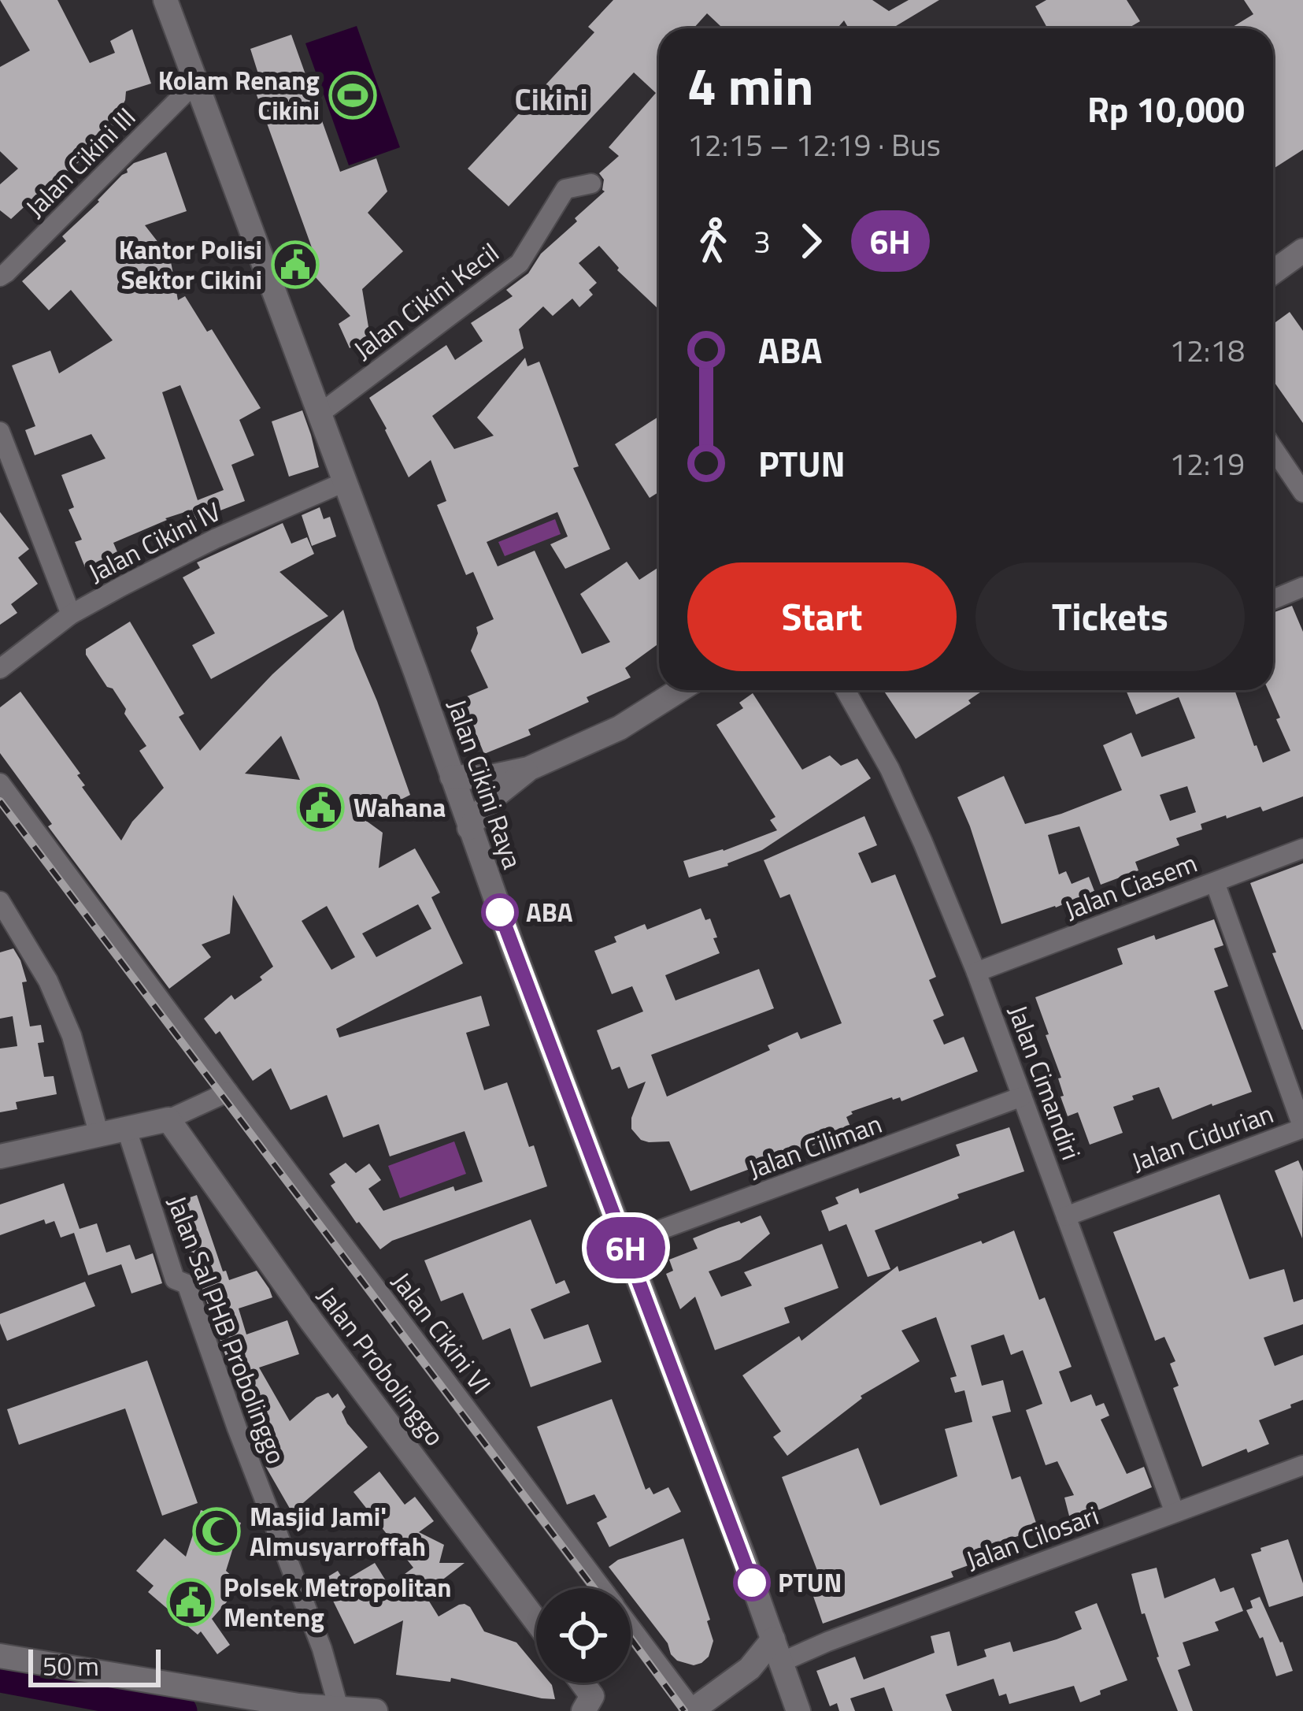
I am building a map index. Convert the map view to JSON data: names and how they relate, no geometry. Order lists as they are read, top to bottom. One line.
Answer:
{"streets":{"main road":["Jalan Cikini Raya","Jalan Probolinggo"],"street":["Jalan Cikini III","Jalan Cikini Kecil","Jalan Cikini IV","Jalan Ciasem","Jalan Cimandiri","Jalan Cidurian","Jalan Ciliman","Jalan Sal PHB Probolinggo","Jalan Cikini VI","Jalan Cilosari"]},"crossings":[["Jalan Cikini III","Jalan Cikini Raya"],["Jalan Cikini Kecil","Jalan Cikini Raya"],["Jalan Cikini IV","Jalan Cikini Raya"],["Jalan Cikini Raya","Jalan Ciliman"],["Jalan Cikini Raya","Jalan Cilosari"],["Jalan Ciasem","Jalan Cimandiri"],["Jalan Cimandiri","Jalan Cidurian"],["Jalan Cimandiri","Jalan Ciliman"],["Jalan Cimandiri","Jalan Cilosari"]],"districts":["Cikini"],"places":{"sports":["Kolam Renang Cikini"],"public building":["Kantor Polisi Sektor Cikini","Wahana","Polsek Metropolitan Menteng"],"other":["ABA","PTUN"],"mosque":["Masjid Jami' Almusyarroffah"]},"lines":["bus line 6H"],"scale_bar":"50 m","page":{"on_map":"6H","heading":["4 min","12:15 – 12:19 · Bus","Rp 10,000"],"legs":["3","6H"],"list":[{"name":"ABA","value":"12:18"},{"name":"PTUN","value":"12:19"}],"buttons":["Start","Tickets"],"scale":"50 m"}}
